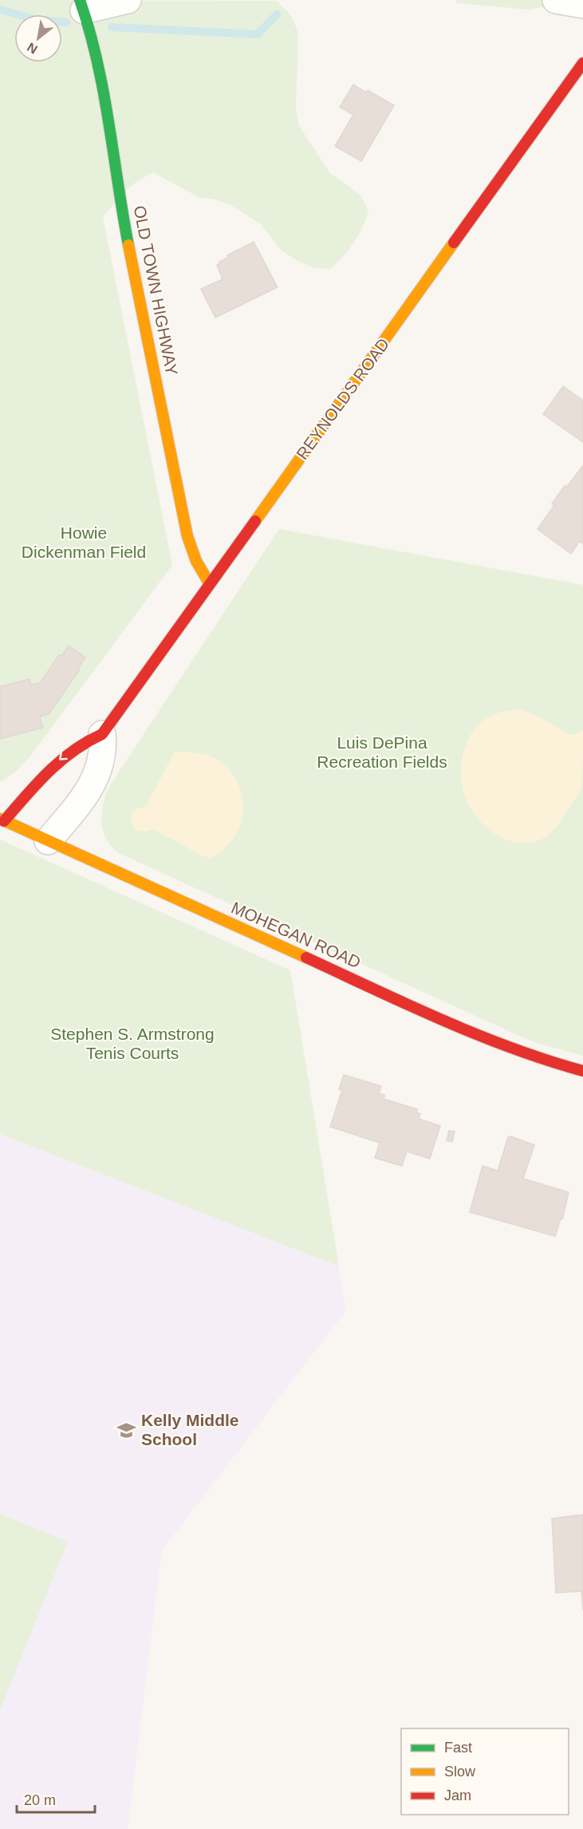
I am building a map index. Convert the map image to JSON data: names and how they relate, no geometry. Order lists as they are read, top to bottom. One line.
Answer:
{"streets":{"street":["OLD TOWN HIGHWAY","REYNOLDS ROAD","MOHEGAN ROAD"]},"crossings":[["OLD TOWN HIGHWAY","REYNOLDS ROAD"]],"parks":["Howie Dickenman Field","Luis DePina Recreation Fields","Stephen S. Armstrong Tenis Courts"],"places":{"school or university":["Kelly Middle School"]},"legend":["Fast","Slow","Jam"],"scale_bar":"20 m","north":"bottom left"}
